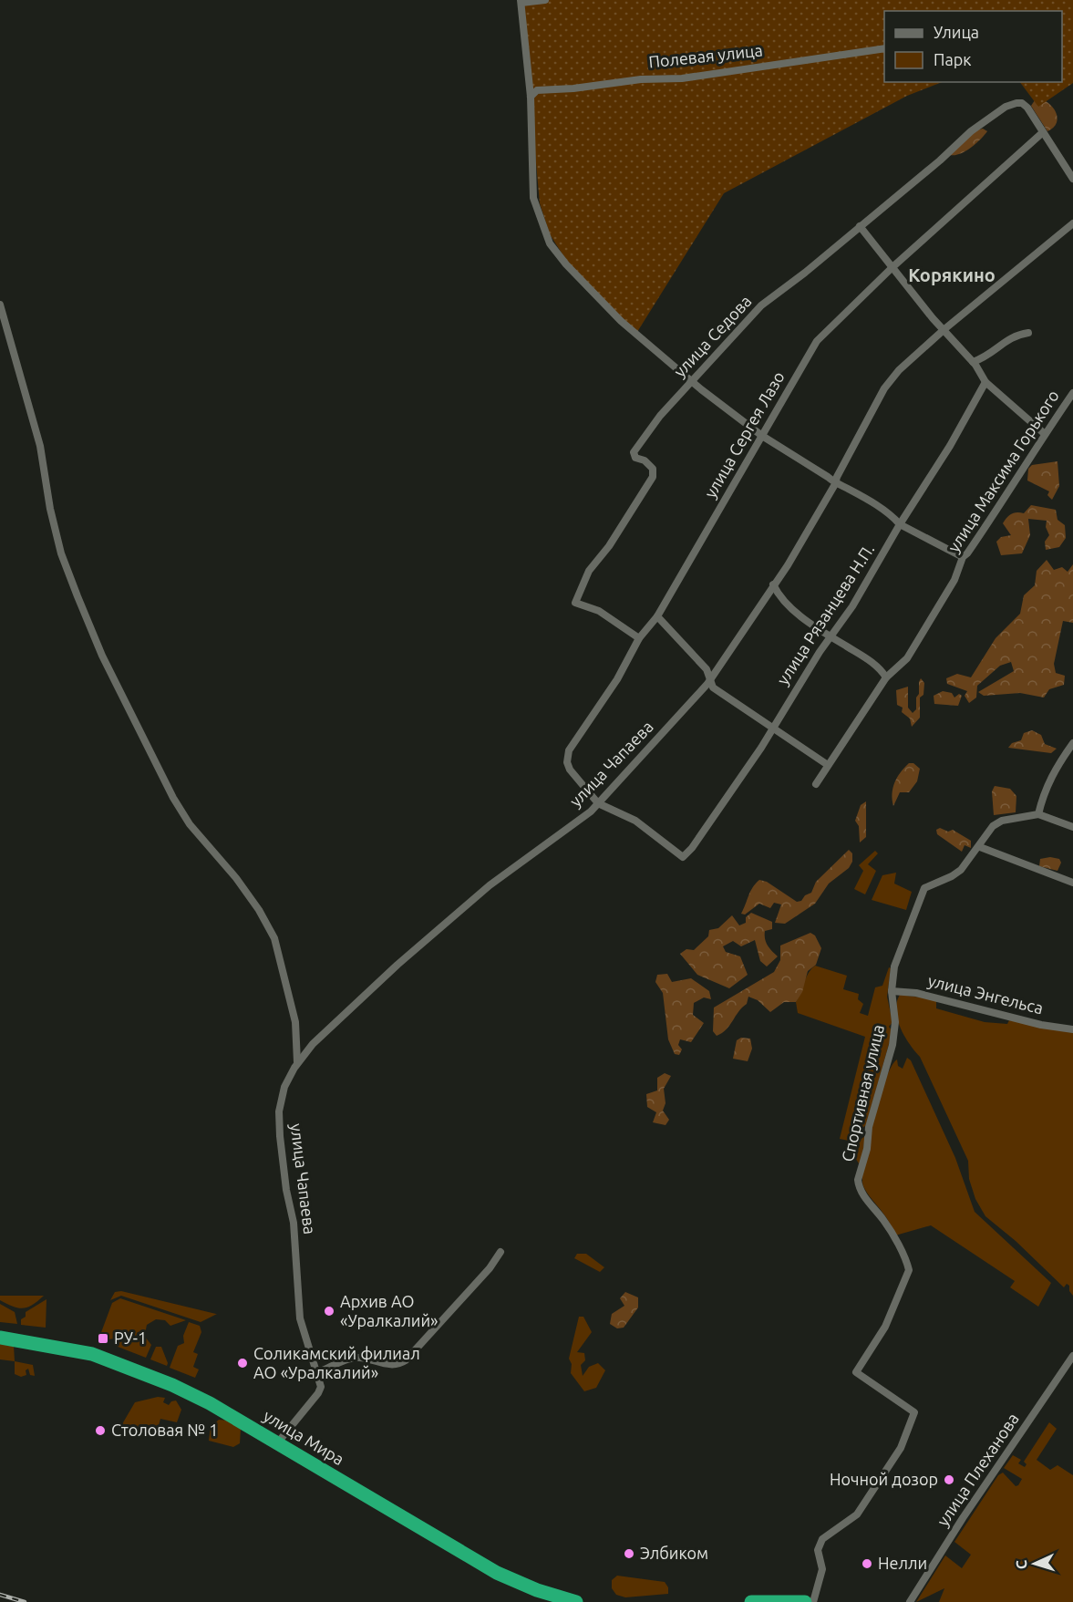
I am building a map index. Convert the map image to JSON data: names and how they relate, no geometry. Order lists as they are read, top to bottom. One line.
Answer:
{"streets":{"highway":["улица Мира"],"street":["Полевая улица","улица Седова","улица Сергея Лазо","улица Максима Горького","улица Рязанцева Н.П.","улица Чапаева","улица Энгельса","Спортивная улица","улица Плеханова"]},"crossings":[["улица Седова","улица Сергея Лазо"],["улица Сергея Лазо","улица Рязанцева Н.П."],["улица Сергея Лазо","улица Чапаева"],["улица Рязанцева Н.П.","улица Чапаева"],["улица Чапаева","улица Мира"],["улица Энгельса","Спортивная улица"]],"districts":["Корякино"],"places":{"other":["Архив АО «Уралкалий»","Соликамский филиал АО «Уралкалий»","Столовая № 1","Ночной дозор","Элбиком","Нелли"],"transit":["РУ-1"]},"legend":["Улица","Парк"],"north":"left"}
